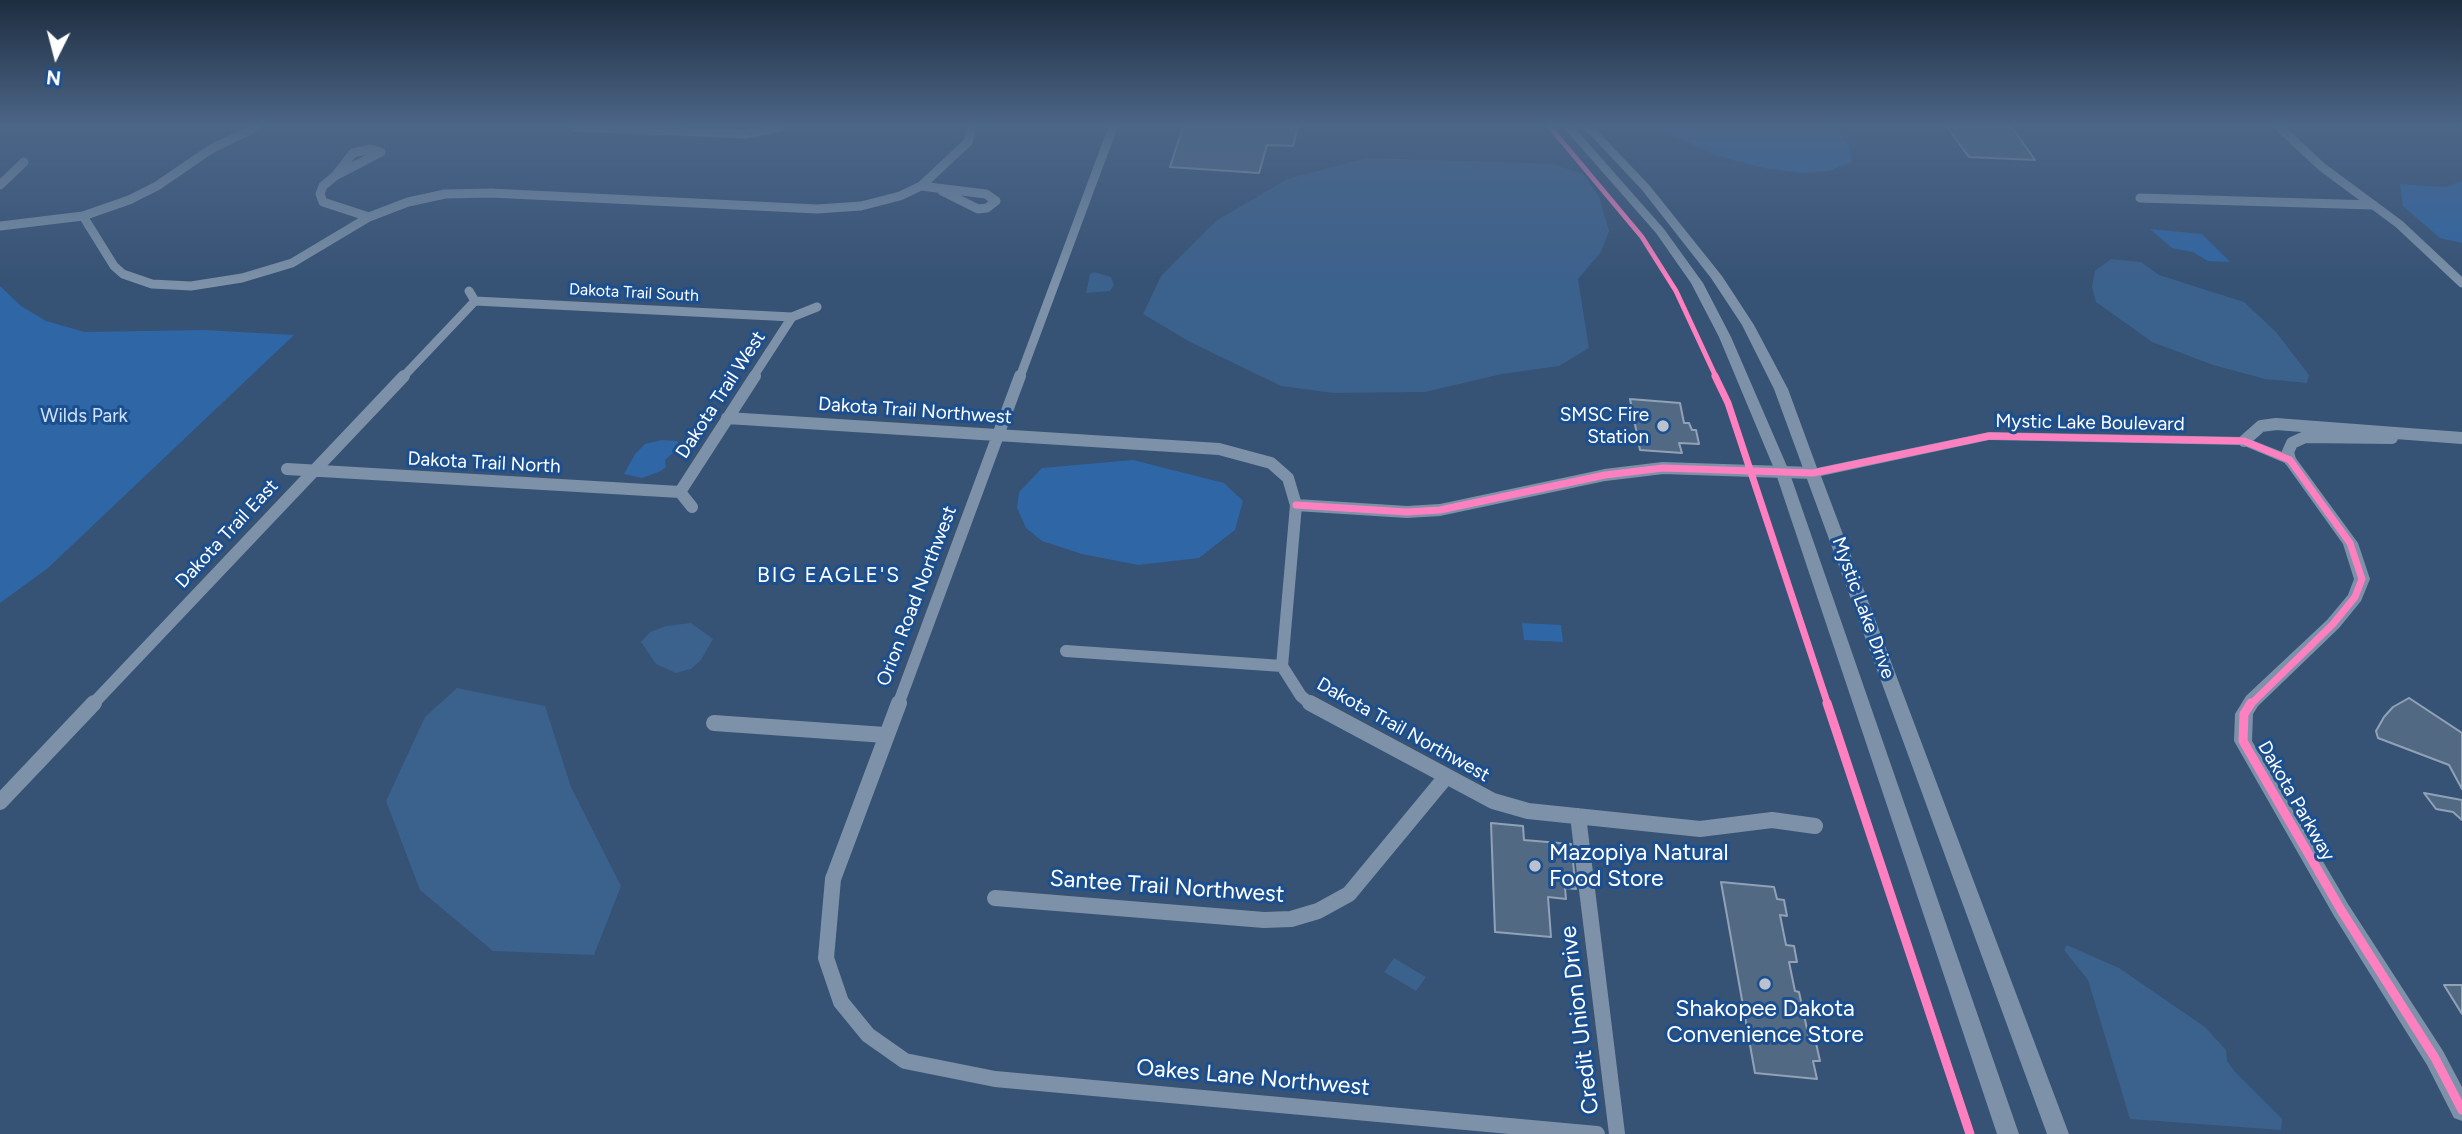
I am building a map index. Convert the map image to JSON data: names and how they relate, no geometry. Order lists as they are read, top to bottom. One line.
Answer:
{"streets":{"street":["Dakota Trail South","Dakota Trail West","Dakota Trail Northwest","Mystic Lake Boulevard","Dakota Trail North","Dakota Trail East","Orion Road Northwest","Mystic Lake Drive","Dakota Parkway","Santee Trail Northwest","Credit Union Drive","Oakes Lane Northwest"]},"crossings":[["Dakota Trail South","Dakota Trail West"],["Dakota Trail South","Dakota Trail East"],["Dakota Trail West","Dakota Trail Northwest"],["Dakota Trail West","Dakota Trail North"],["Dakota Trail Northwest","Orion Road Northwest"],["Dakota Trail Northwest","Santee Trail Northwest"],["Dakota Trail Northwest","Credit Union Drive"],["Mystic Lake Boulevard","Mystic Lake Drive"],["Dakota Trail North","Dakota Trail East"],["Orion Road Northwest","Oakes Lane Northwest"]],"districts":["BIG EAGLE'S"],"parks":["Wilds Park"],"places":["SMSC Fire Station","Mazopiya Natural Food Store","Shakopee Dakota Convenience Store"],"north":"bottom"}
